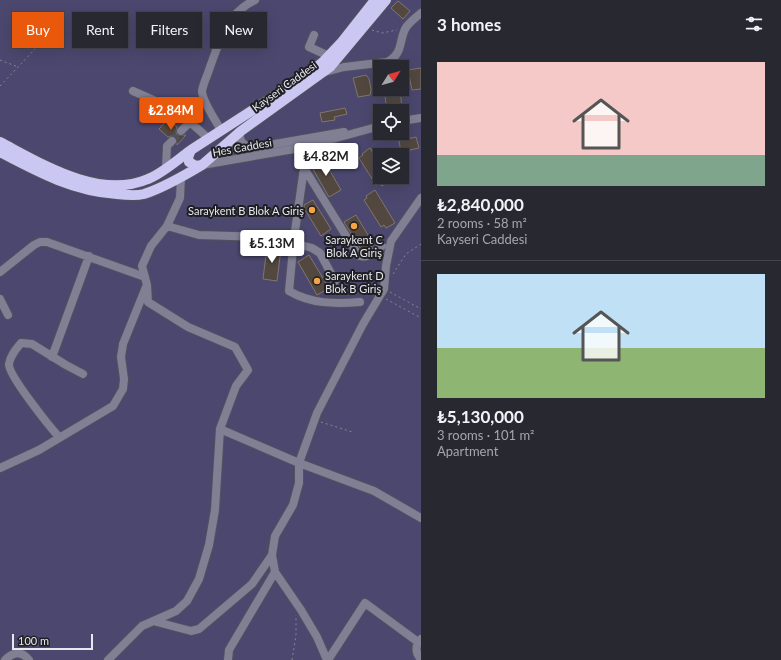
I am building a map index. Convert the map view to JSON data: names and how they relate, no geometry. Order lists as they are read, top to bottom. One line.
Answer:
{"streets":{"main road":["Kayseri Caddesi"],"street":["Hes Caddesi"]},"crossings":[["Kayseri Caddesi","Hes Caddesi"]],"places":["Saraykent B Blok A Giriş","Saraykent C Blok A Giriş","Saraykent D Blok B Giriş"],"scale_bar":"100 m","north":"top right","page":{"heading":"3 homes","chip":["Buy","Rent","Filters","New"],"list":[{"name":"₺2,840,000","note":"2 rooms · 58 m² · Kayseri Caddesi"},{"name":"₺5,130,000","note":"3 rooms · 101 m² · Apartment"}],"price":["₺2.84M","₺4.82M","₺5.13M"],"scale":"100 m"}}
